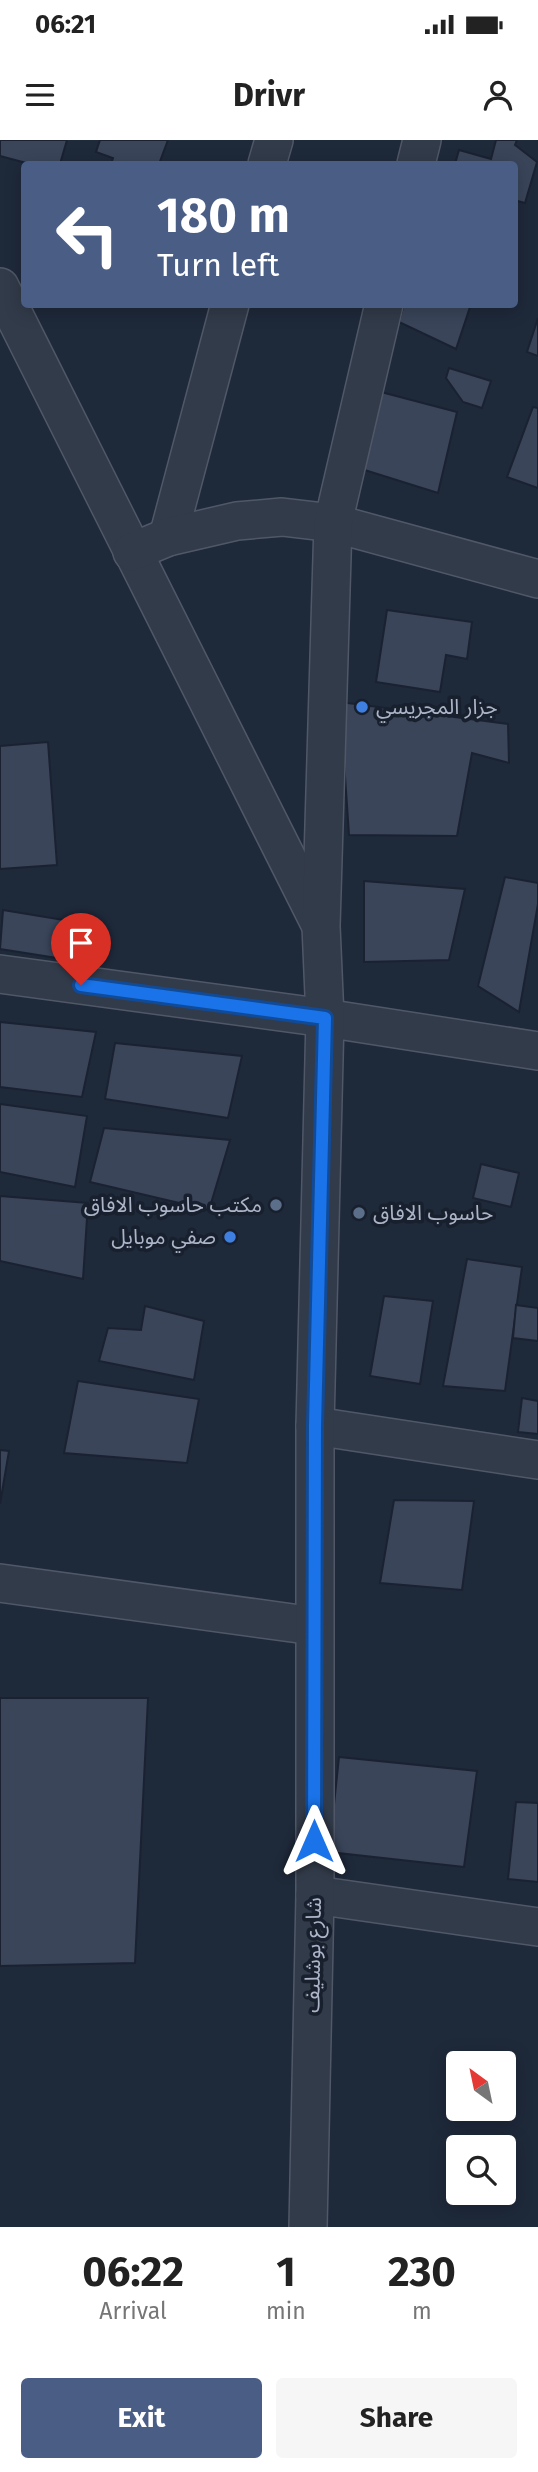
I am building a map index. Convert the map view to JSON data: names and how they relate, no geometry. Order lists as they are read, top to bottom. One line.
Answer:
{"streets":{"street":["شارع بوشليف"]},"places":["جزار المجريسي","مكتب حاسوب الافاق","حاسوب الافاق","صفي موبايل"],"north":"top left","page":{"status":"06:21","header":"Drivr","turn":["180 m","Turn left"],"eta":["06:22","Arrival","1","min","230","m"],"buttons":["Exit","Share"]}}
